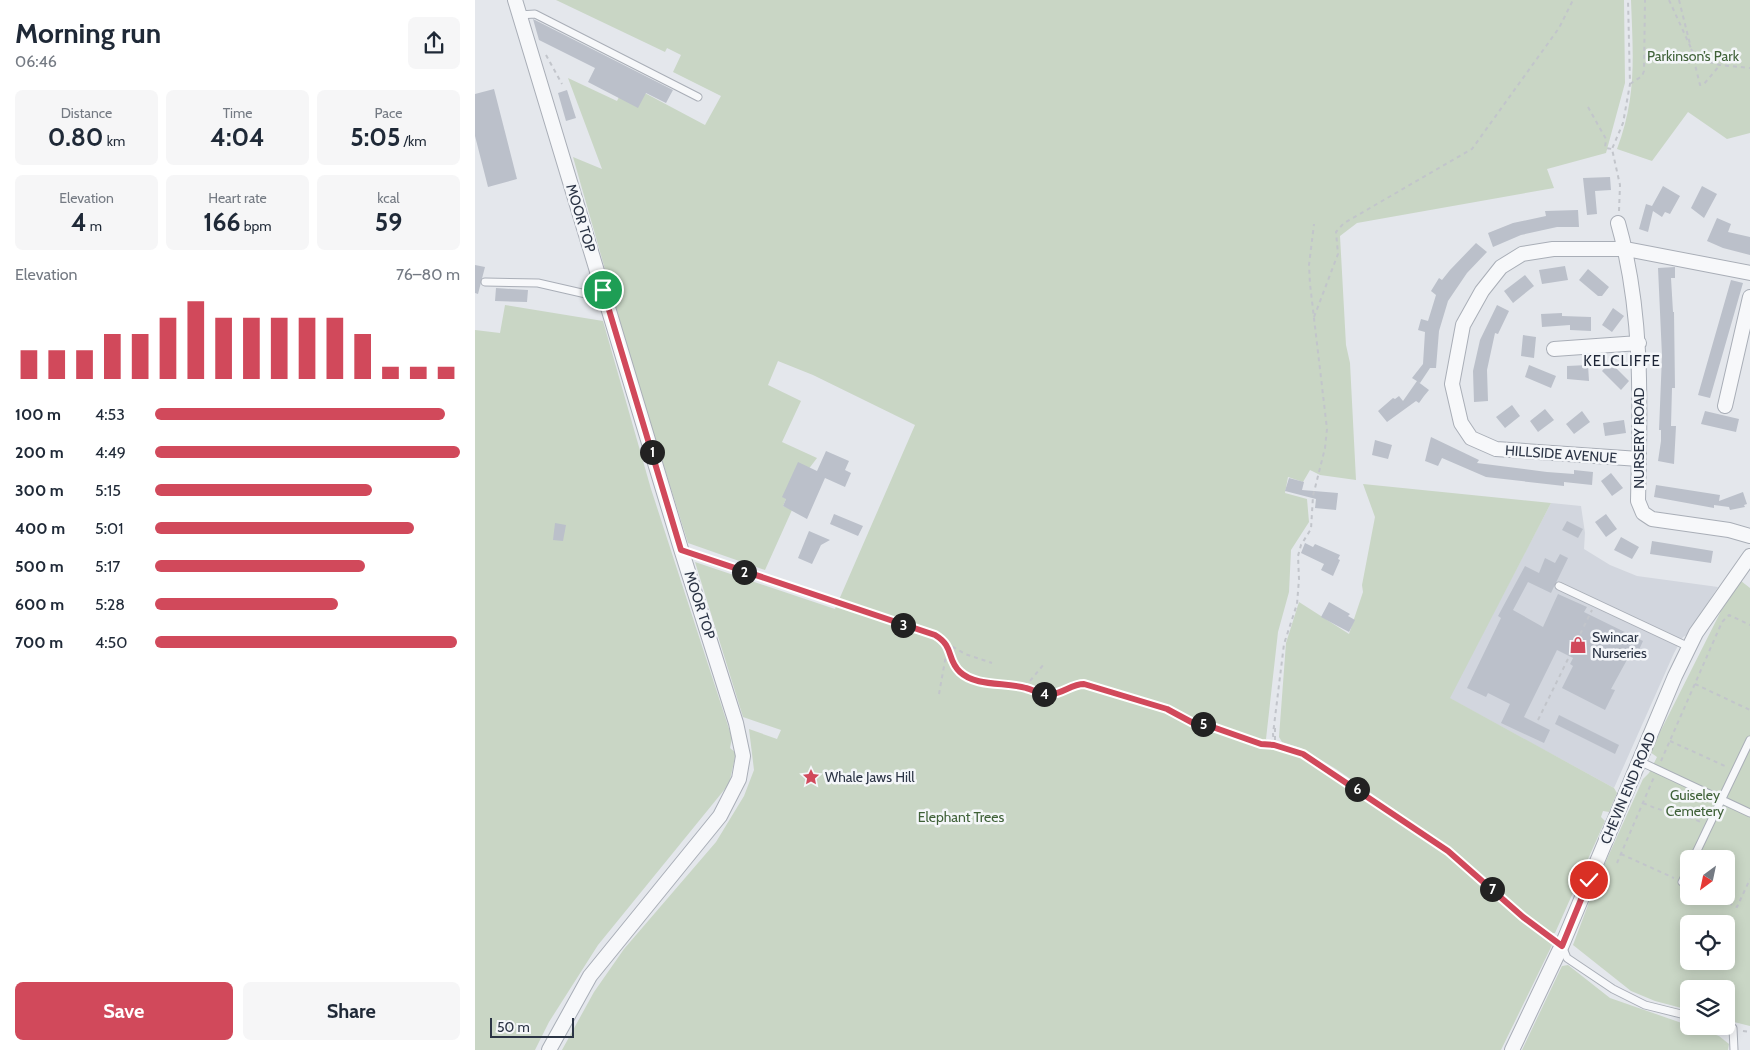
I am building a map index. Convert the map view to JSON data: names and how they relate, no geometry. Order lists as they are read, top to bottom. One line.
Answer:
{"streets":{"street":["MOOR TOP","NURSERY ROAD","HILLSIDE AVENUE","CHEVIN END ROAD"]},"crossings":[["NURSERY ROAD","HILLSIDE AVENUE"]],"districts":["KELCLIFFE"],"parks":["Parkinson’s Park","Guiseley Cemetery","Elephant Trees"],"places":{"shop":["Swincar Nurseries"],"place":["Whale Jaws Hill"]},"scale_bar":"50 m","north":"bottom left","page":{"heading":["Morning run","06:46"],"stats":[["Distance","0.80 km"],["Time","4:04"],["Pace","5:05 /km"],["Elevation","4 m"],["Heart rate","166 bpm"],["kcal","59"]],"chart":["Elevation","76–80 m"],"list":[{"name":"100 m","note":"4:53"},{"name":"200 m","note":"4:49"},{"name":"300 m","note":"5:15"},{"name":"400 m","note":"5:01"},{"name":"500 m","note":"5:17"},{"name":"600 m","note":"5:28"},{"name":"700 m","note":"4:50"}],"pins":["1","2","3","4","5","6","7"],"buttons":["Save","Share"],"scale":"50 m"}}
